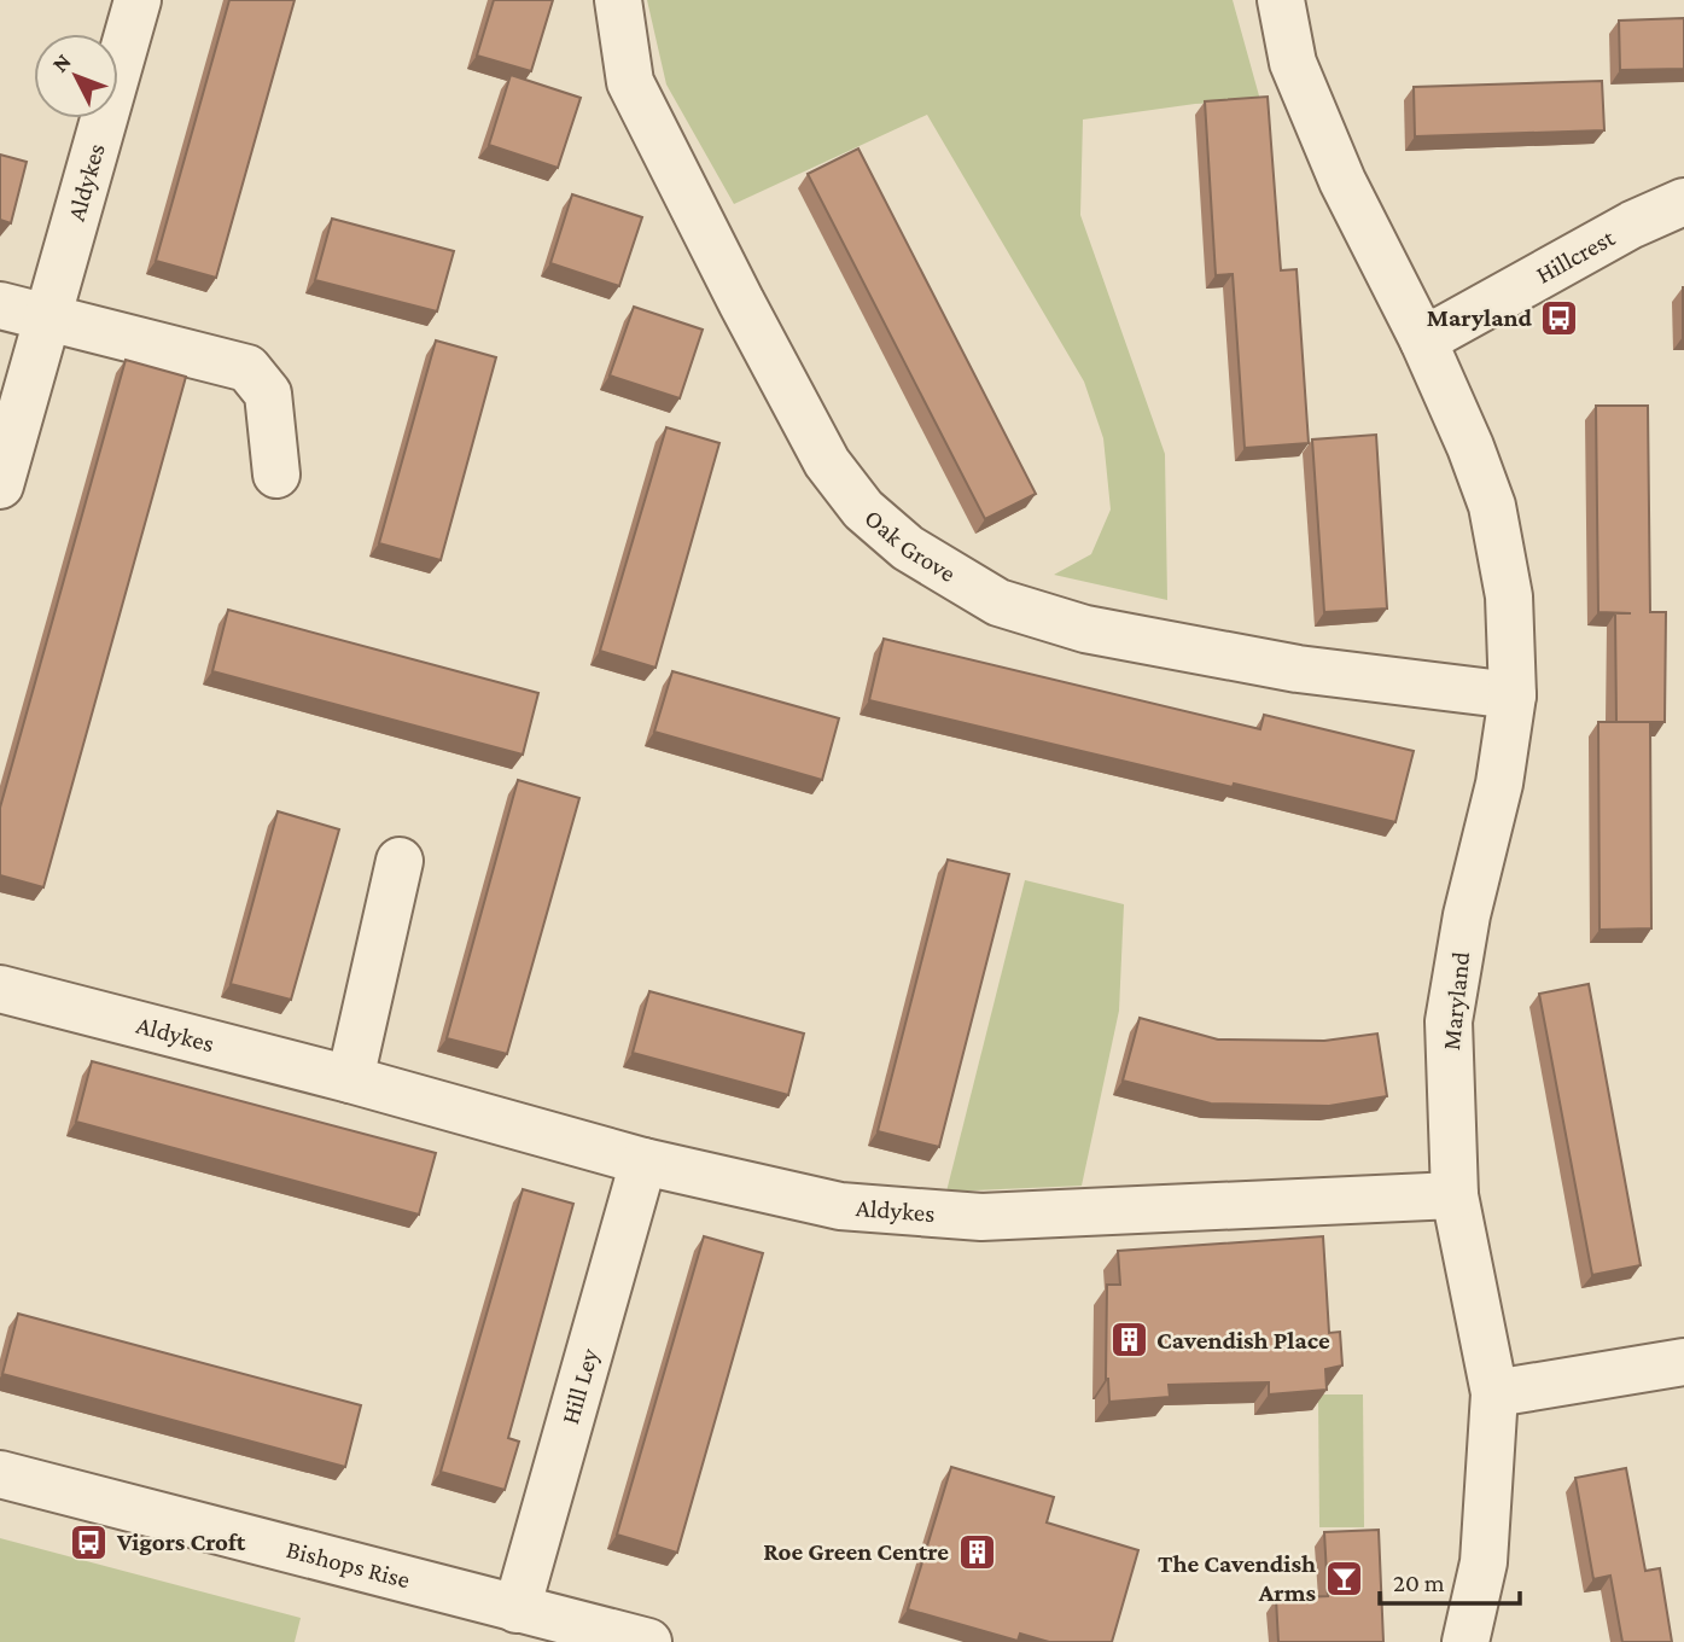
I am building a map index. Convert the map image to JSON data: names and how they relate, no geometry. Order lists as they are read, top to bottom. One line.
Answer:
{"streets":{"street":["Aldykes","Hillcrest","Oak Grove","Maryland","Hill Ley","Bishops Rise"]},"crossings":[["Aldykes","Maryland"],["Aldykes","Hill Ley"],["Hillcrest","Maryland"],["Oak Grove","Maryland"],["Hill Ley","Bishops Rise"]],"places":{"bus stop":["Maryland","Vigors Croft"],"building":["Cavendish Place","Roe Green Centre"],"bar":["The Cavendish Arms"]},"scale_bar":"20 m","north":"top left"}
